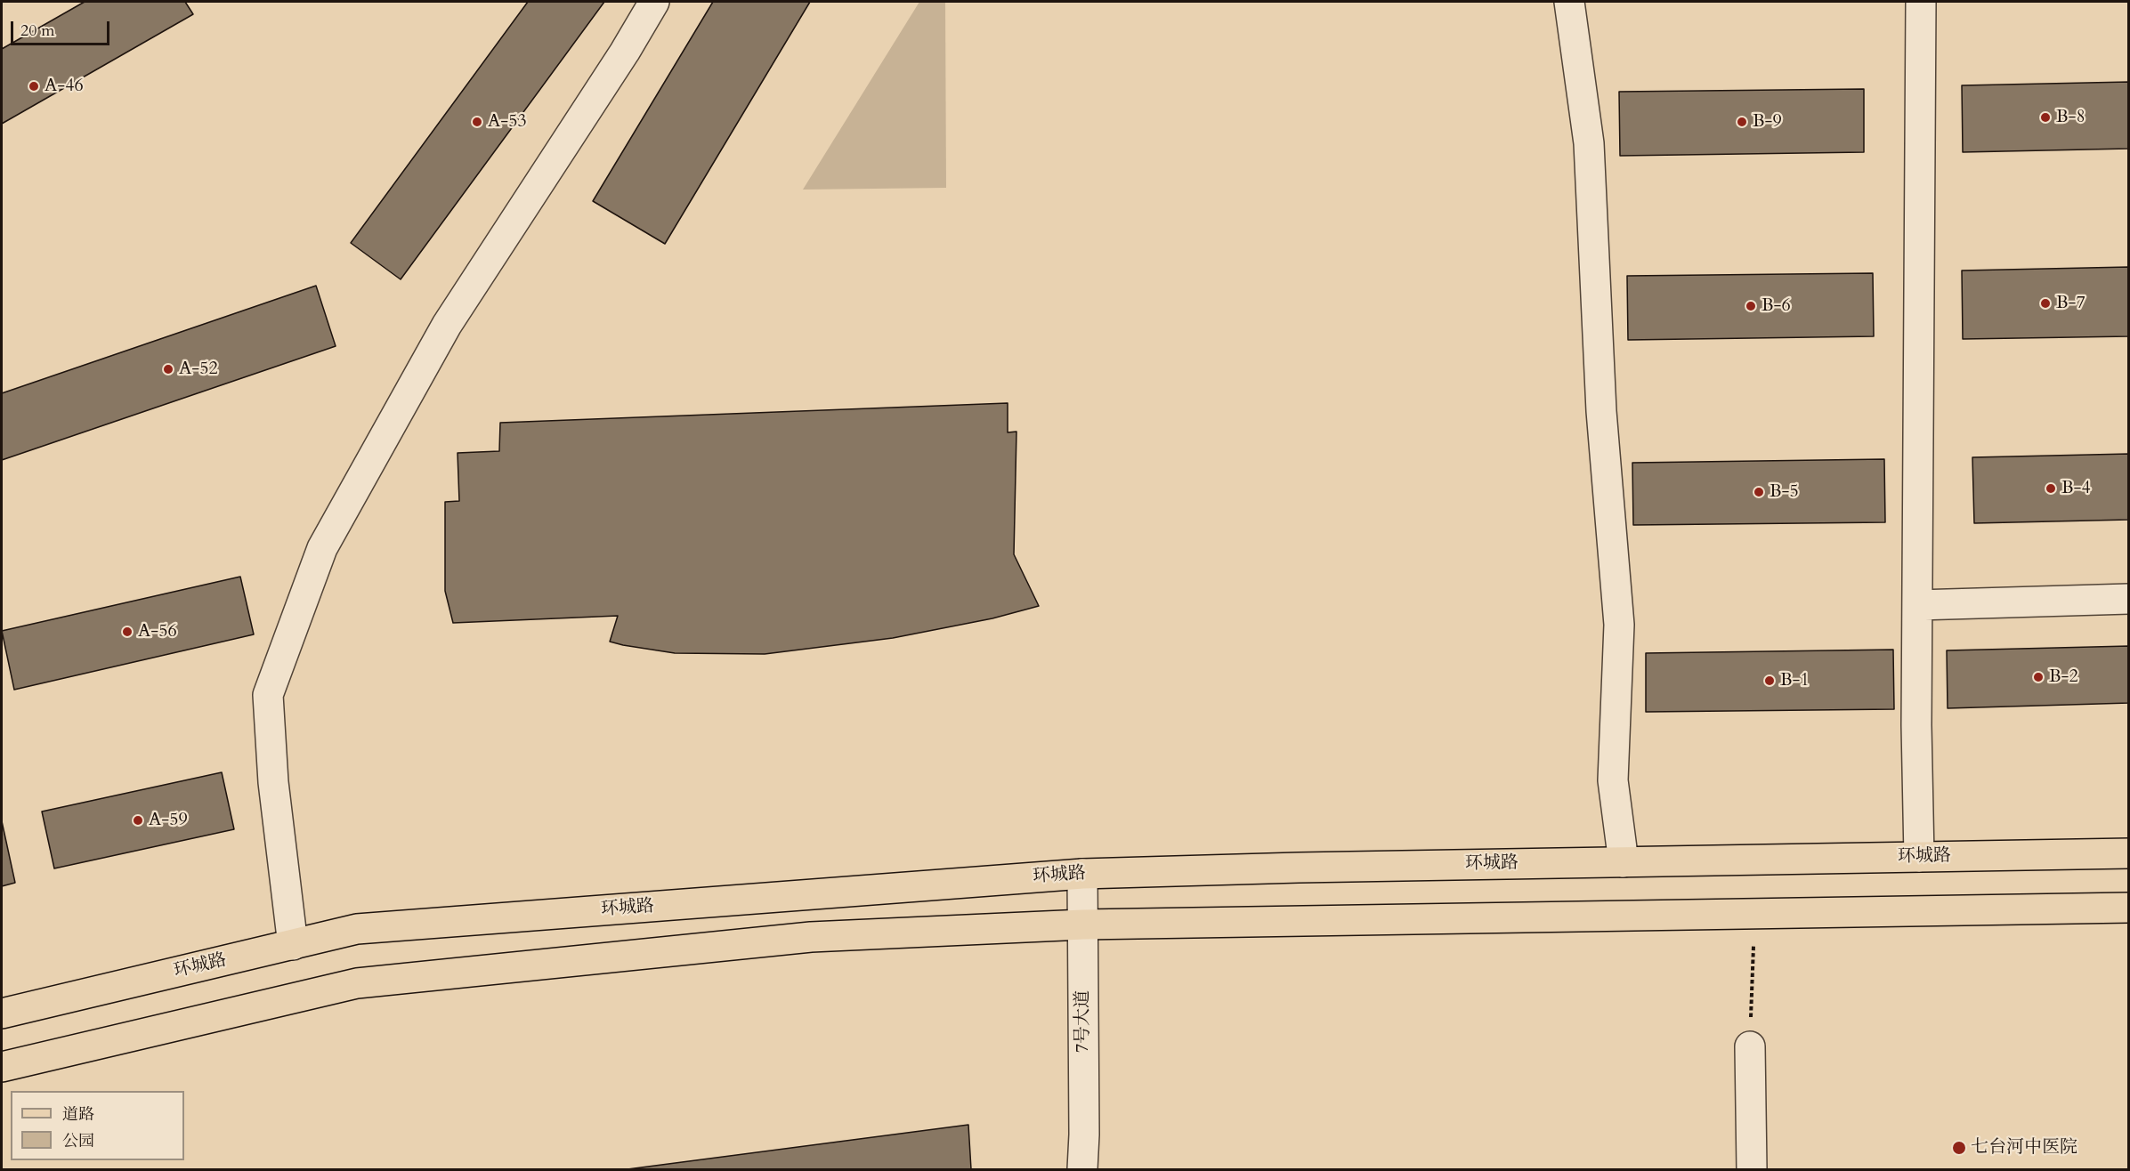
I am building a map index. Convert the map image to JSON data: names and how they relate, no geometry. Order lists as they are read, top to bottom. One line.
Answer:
{"streets":{"main road":["环城路"],"street":["7号大道"]},"crossings":[["环城路","7号大道"]],"places":["A-46","B-8","A-53","B-9","B-7","B-6","A-52","B-4","B-5","A-56","B-2","B-1","A-59","七台河中医院"],"legend":["道路","公园"],"scale_bar":"20 m"}
